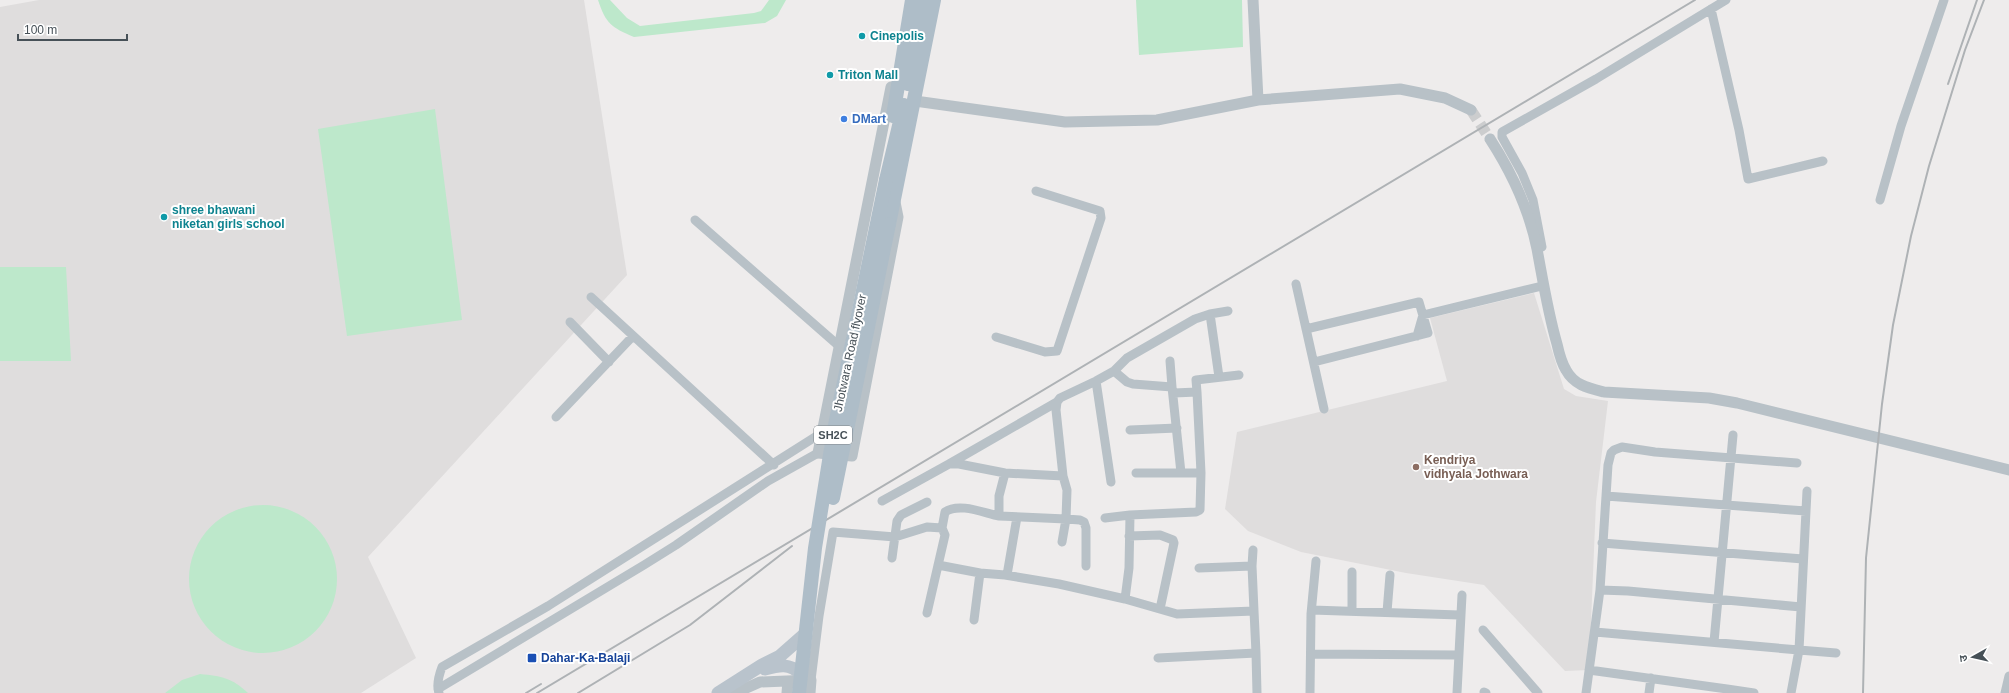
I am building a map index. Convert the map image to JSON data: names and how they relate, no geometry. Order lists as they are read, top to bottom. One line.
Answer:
{"streets":{"main road":["Jhotwara Road flyover","SH2C"]},"places":{"other":["Cinepolis","Triton Mall","DMart","shree bhawani niketan girls school","Kendriya vidhyala Jothwara"],"transit":["Dahar-Ka-Balaji"]},"scale_bar":"100 m","north":"left"}
